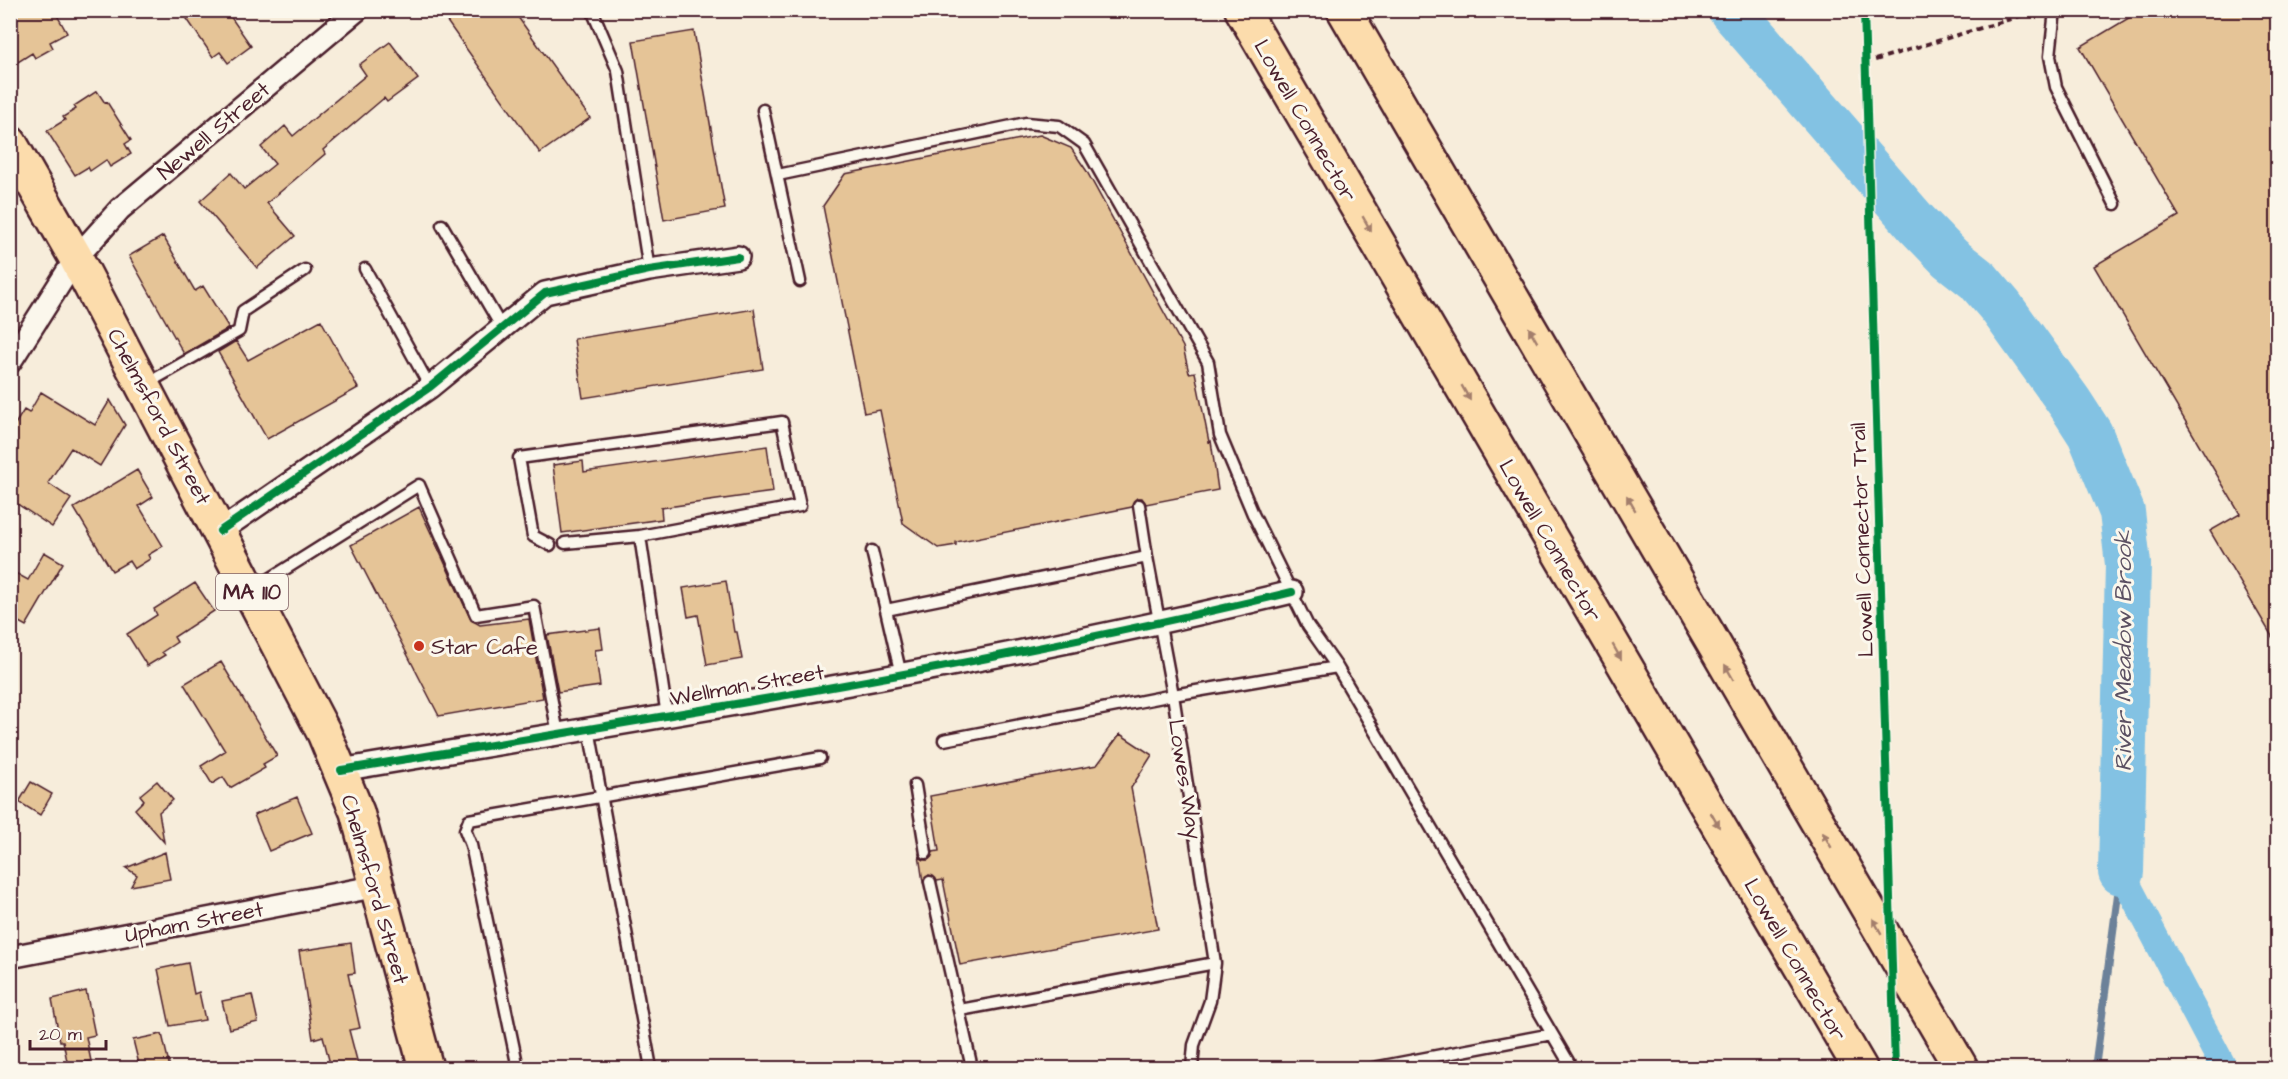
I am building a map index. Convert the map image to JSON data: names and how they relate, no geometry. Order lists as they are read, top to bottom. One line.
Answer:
{"streets":{"main road":["Lowell Connector","Chelmsford Street","MA 110"],"street":["Newell Street","Wellman Street","Upham Street"],"lane":["Lowes Way"],"cycle path":["Lowell Connector Trail"]},"crossings":[["Newell Street","Chelmsford Street"],["Chelmsford Street","Wellman Street"],["Chelmsford Street","Upham Street"],["Wellman Street","Lowes Way"]],"water":["River Meadow Brook"],"places":["Star Cafe"],"scale_bar":"20 m"}
